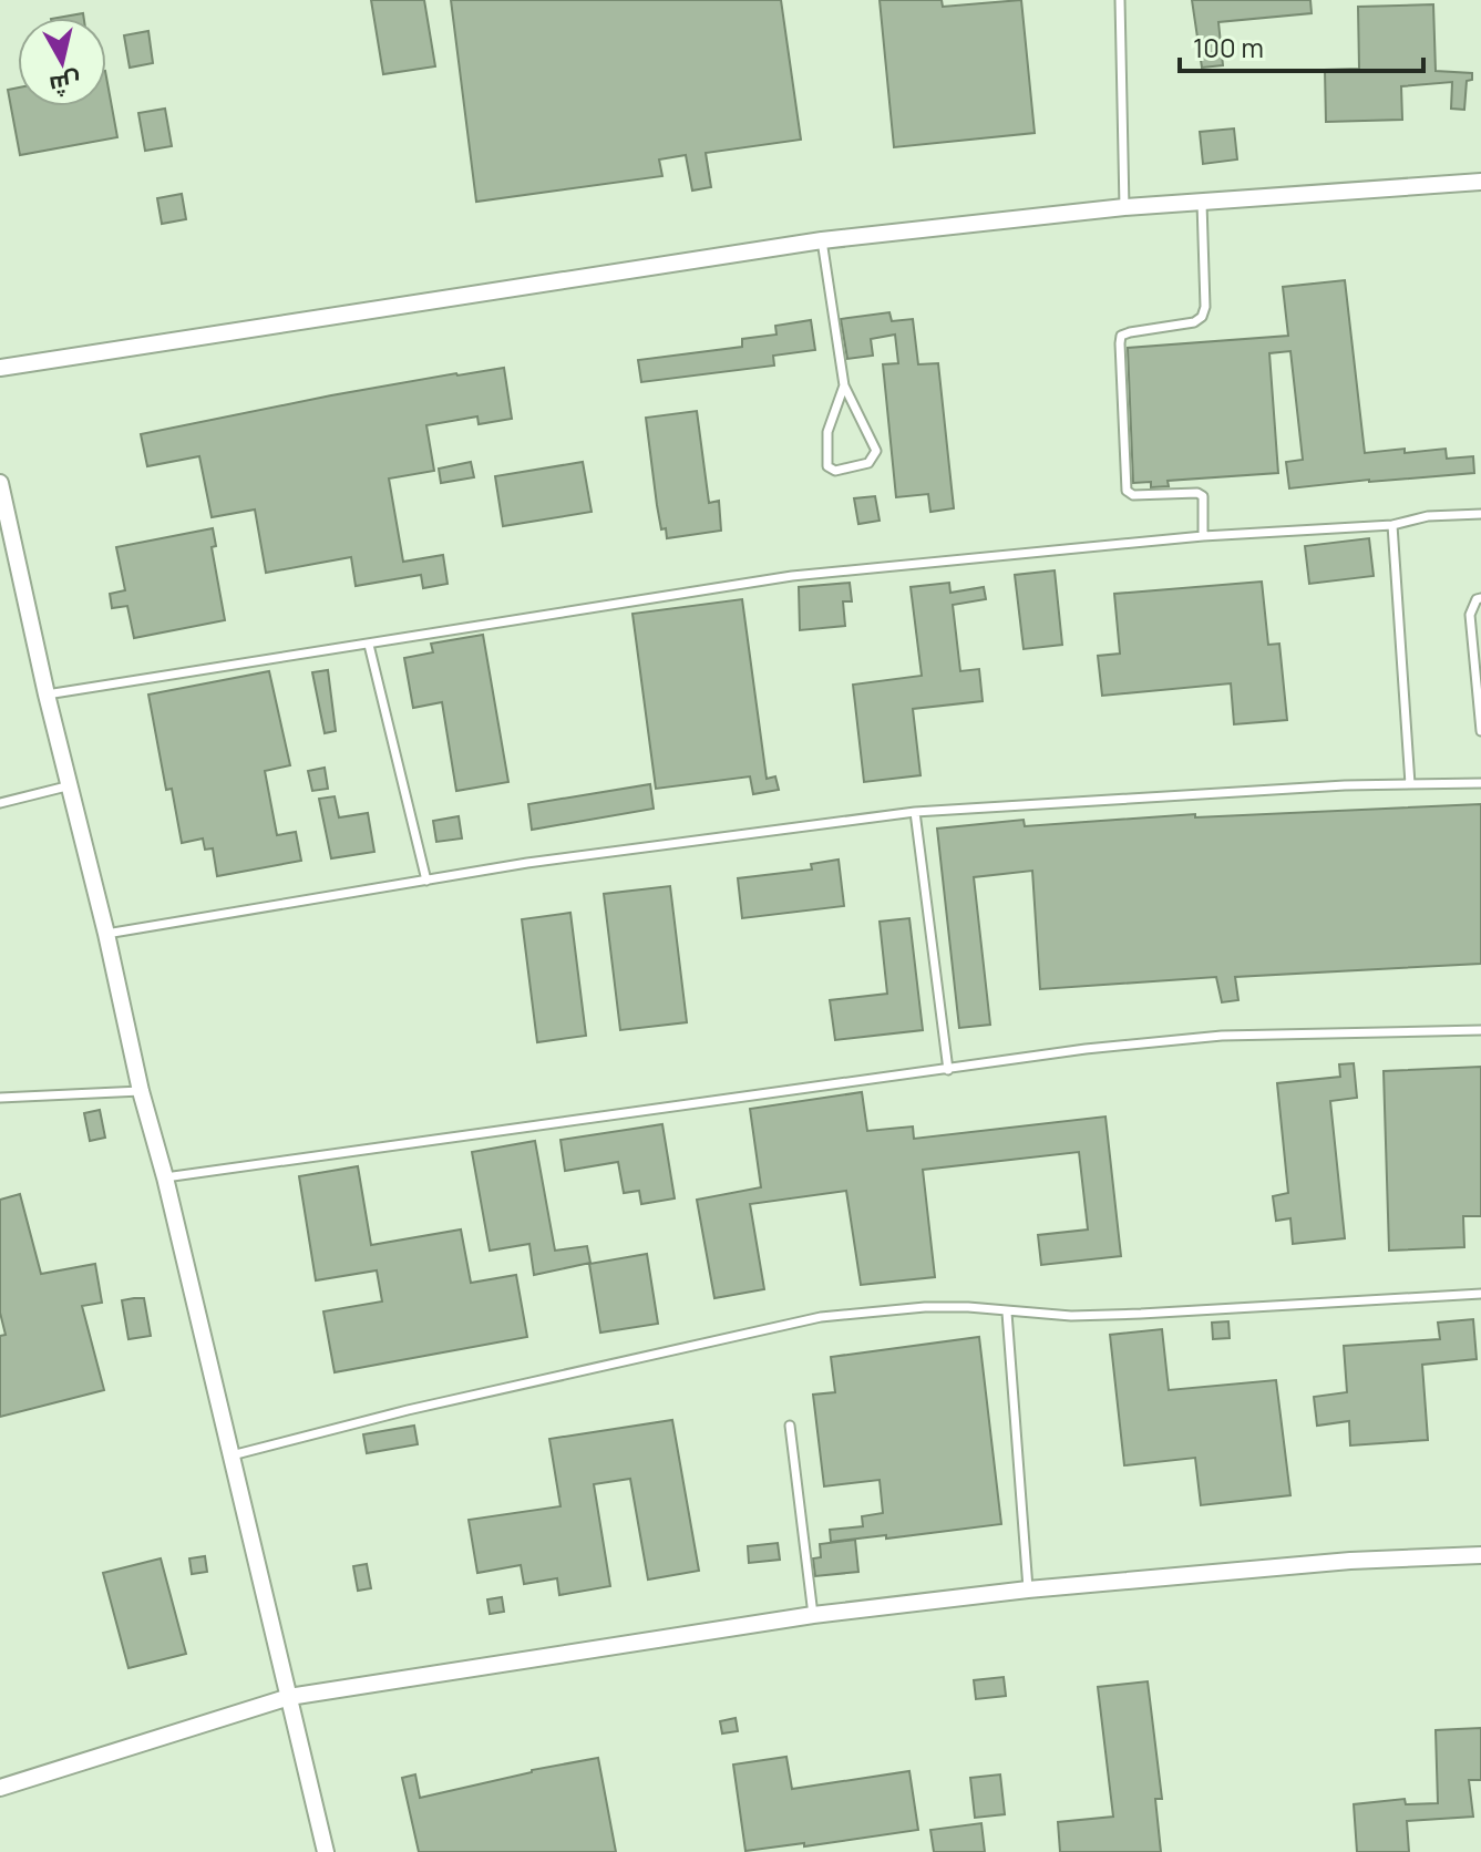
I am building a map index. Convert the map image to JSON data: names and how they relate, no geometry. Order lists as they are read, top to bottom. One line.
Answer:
{"scale_bar":"100 m","north":"bottom"}
